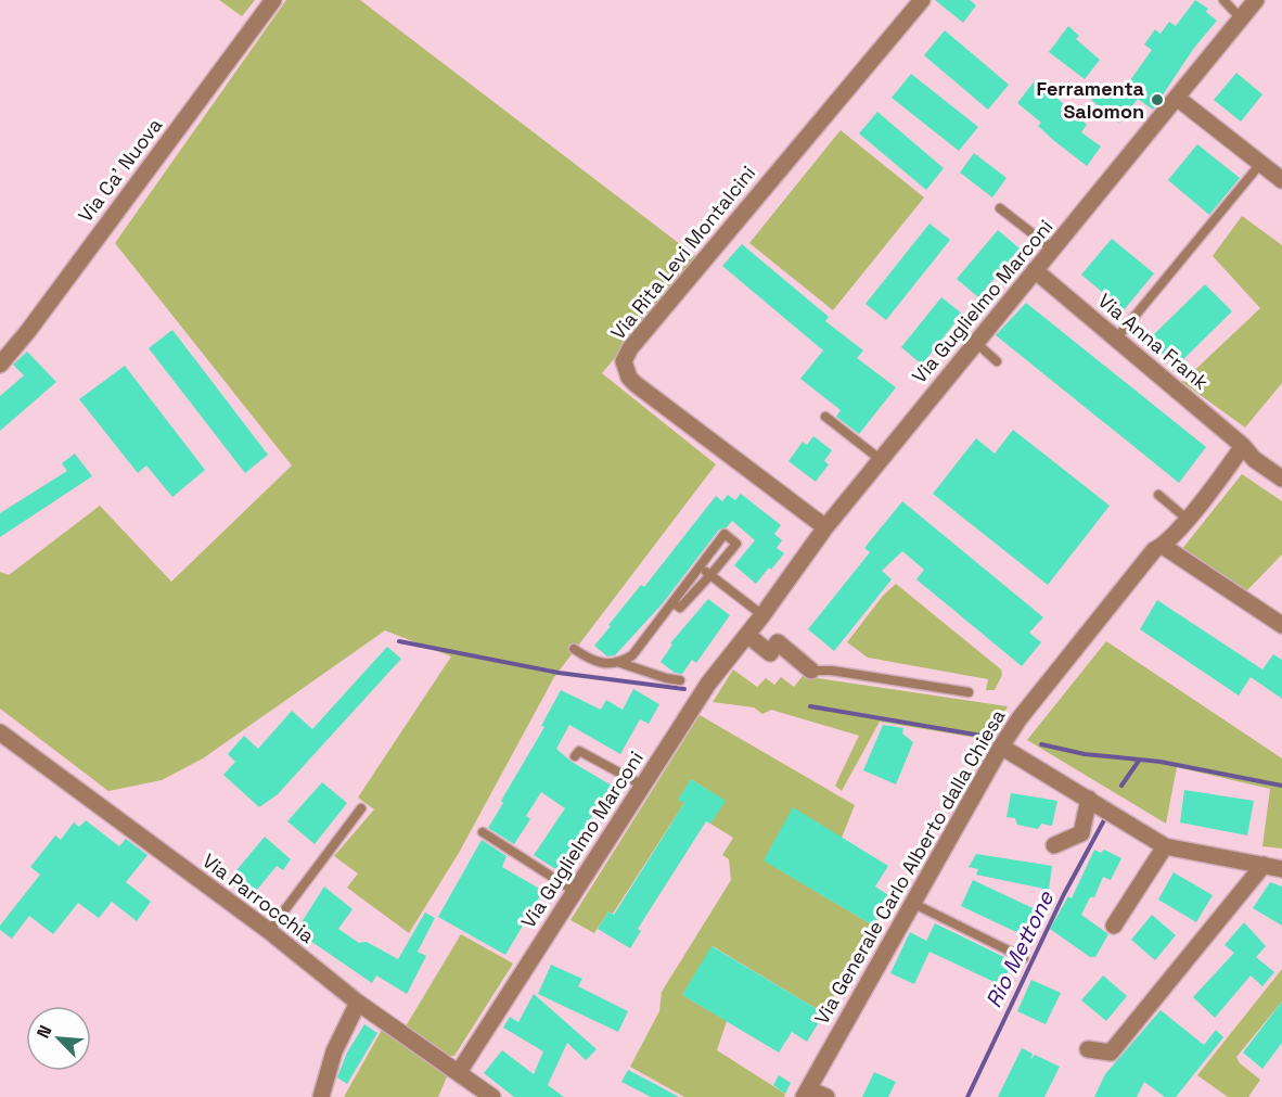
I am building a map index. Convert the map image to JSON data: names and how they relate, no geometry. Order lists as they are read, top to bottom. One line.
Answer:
{"streets":{"street":["Via Ca' Nuova","Via Rita Levi Montalcini","Via Guglielmo Marconi","Via Anna Frank","Via Generale Carlo Alberto dalla Chiesa","Via Parrocchia"]},"crossings":[["Via Rita Levi Montalcini","Via Guglielmo Marconi"],["Via Guglielmo Marconi","Via Anna Frank"],["Via Guglielmo Marconi","Via Parrocchia"],["Via Anna Frank","Via Generale Carlo Alberto dalla Chiesa"]],"water":["Rio Mettone"],"places":["Ferramenta Salomon"],"north":"top left"}
